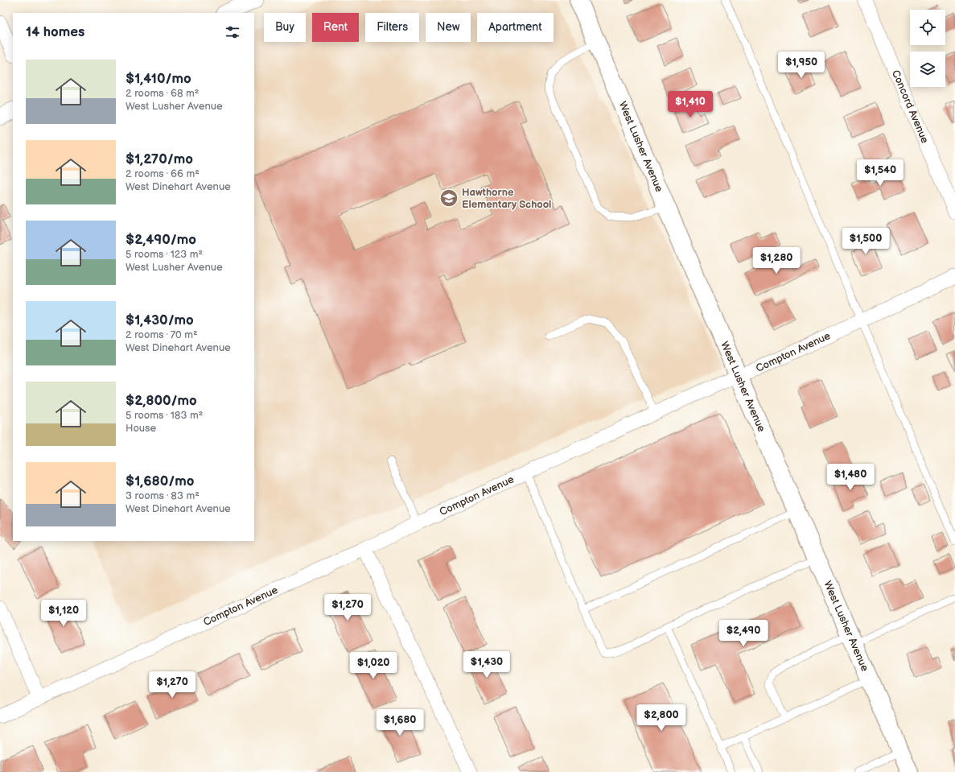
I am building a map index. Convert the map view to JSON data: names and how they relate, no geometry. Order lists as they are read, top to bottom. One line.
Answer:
{"streets":{"main road":["West Lusher Avenue"],"street":["Concord Avenue","Compton Avenue"]},"crossings":[["West Lusher Avenue","Compton Avenue"]],"places":{"school or university":["Hawthorne Elementary School"]},"page":{"chip":["Buy","Rent","Filters","New","Apartment"],"heading":"14 homes","price":["$1,950","$1,410","$1,540","$1,500","$1,280","$1,480","$1,270","$1,120","$2,490","$1,430","$1,020","$1,270","$2,800","$1,680"],"list":[{"name":"$1,410/mo","note":"2 rooms · 68 m² · West Lusher Avenue"},{"name":"$1,270/mo","note":"2 rooms · 66 m² · West Dinehart Avenue"},{"name":"$2,490/mo","note":"5 rooms · 123 m² · West Lusher Avenue"},{"name":"$1,430/mo","note":"2 rooms · 70 m² · West Dinehart Avenue"},{"name":"$2,800/mo","note":"5 rooms · 183 m² · House"},{"name":"$1,680/mo","note":"3 rooms · 83 m² · West Dinehart Avenue"}]}}
